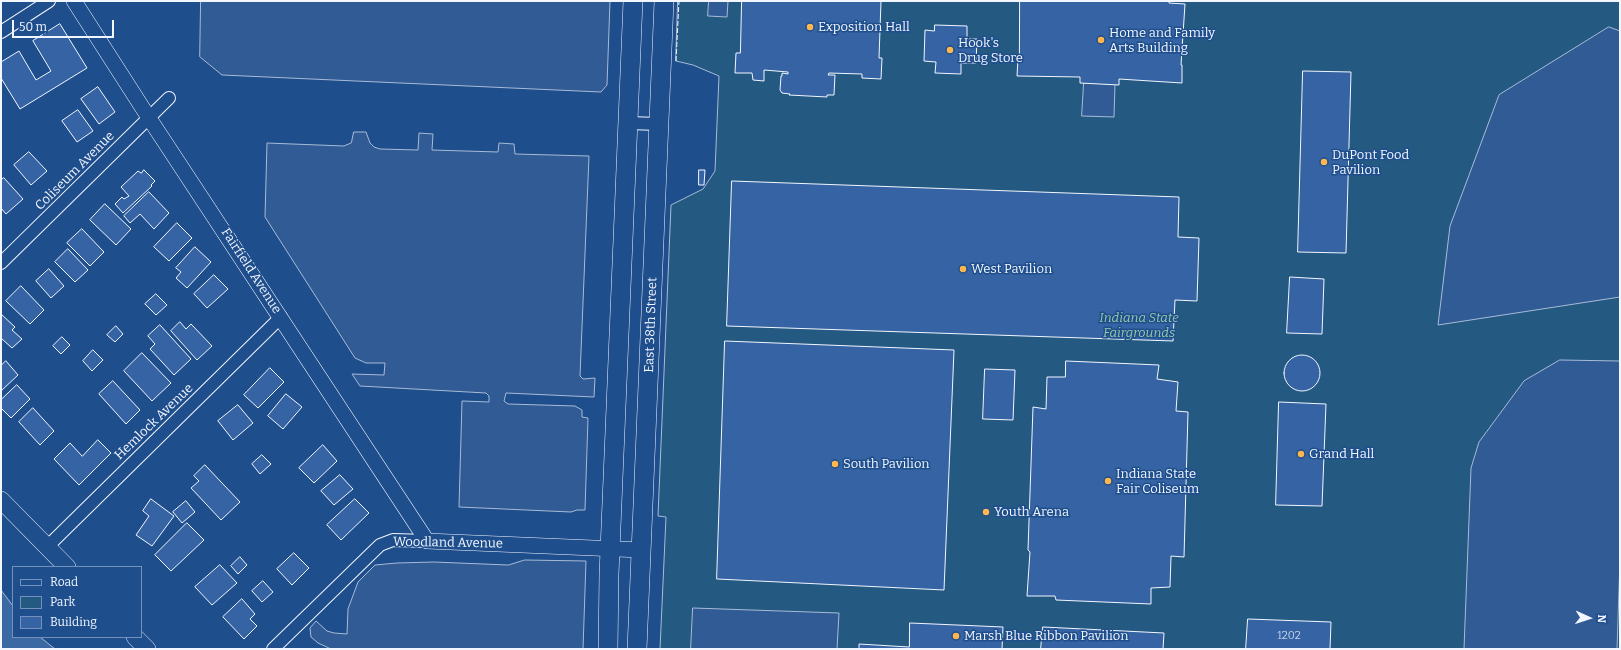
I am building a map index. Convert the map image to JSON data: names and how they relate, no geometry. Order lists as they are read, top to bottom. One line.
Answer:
{"streets":{"main road":["East 38th Street"],"street":["Coliseum Avenue","Fairfield Avenue","Hemlock Avenue","Woodland Avenue"]},"crossings":[["Coliseum Avenue","Fairfield Avenue"],["Fairfield Avenue","Hemlock Avenue"],["Fairfield Avenue","Woodland Avenue"],["East 38th Street","Woodland Avenue"]],"parks":["Indiana State Fairgrounds"],"places":["Exposition Hall","Home and Family Arts Building","Hook's Drug Store","DuPont Food Pavilion","West Pavilion","Grand Hall","South Pavilion","Indiana State Fair Coliseum","Youth Arena","Marsh Blue Ribbon Pavilion"],"house_numbers":["1202"],"legend":["Road","Park","Building"],"scale_bar":"50 m","north":"right"}
